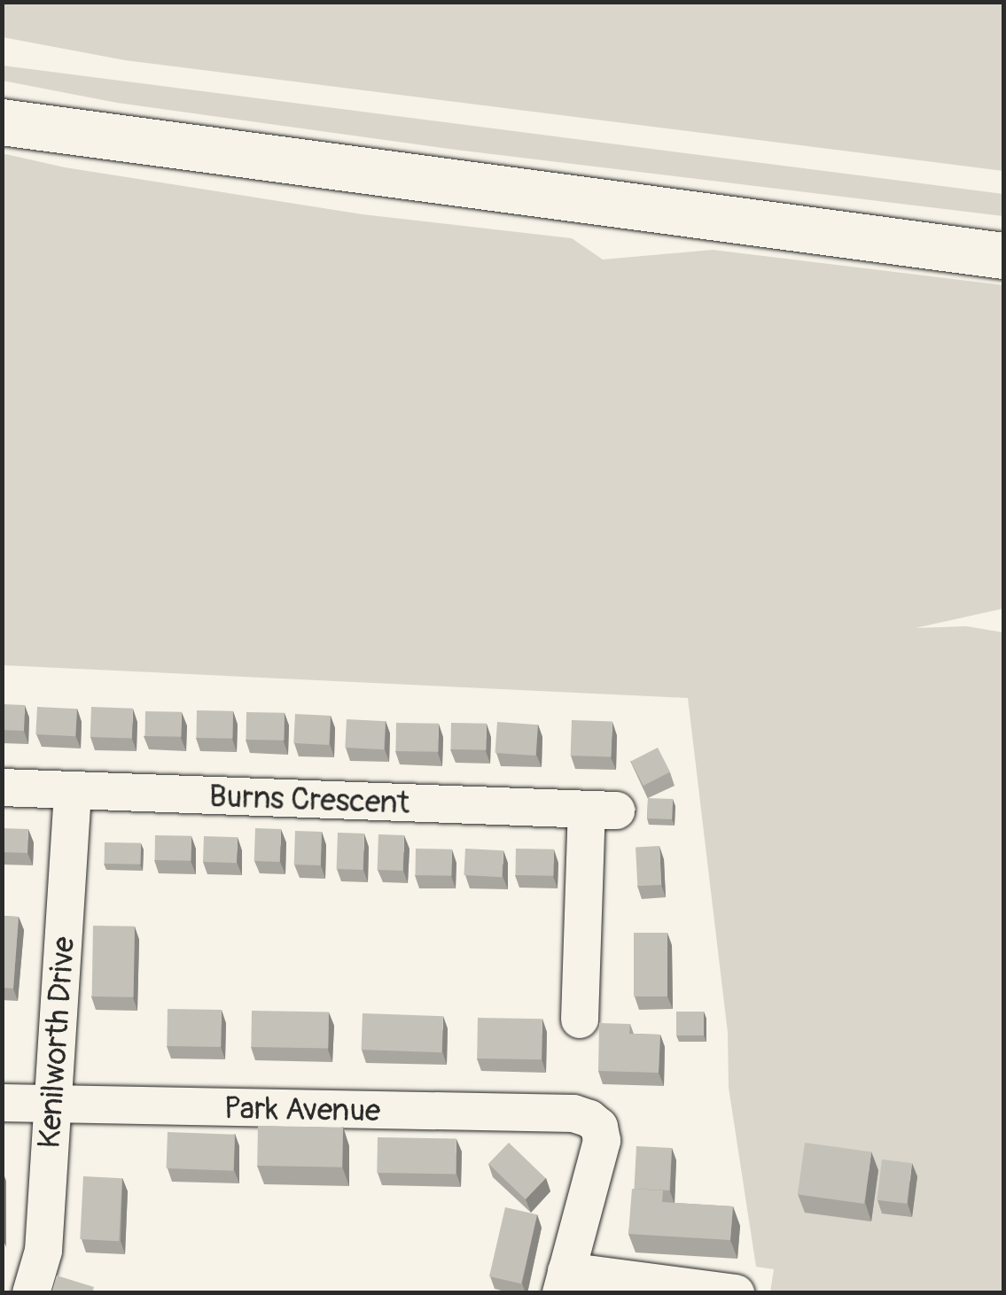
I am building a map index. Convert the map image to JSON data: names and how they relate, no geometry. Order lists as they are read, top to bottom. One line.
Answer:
{"streets":{"street":["Burns Crescent","Kenilworth Drive","Park Avenue"]},"crossings":[["Burns Crescent","Kenilworth Drive"],["Kenilworth Drive","Park Avenue"]]}
